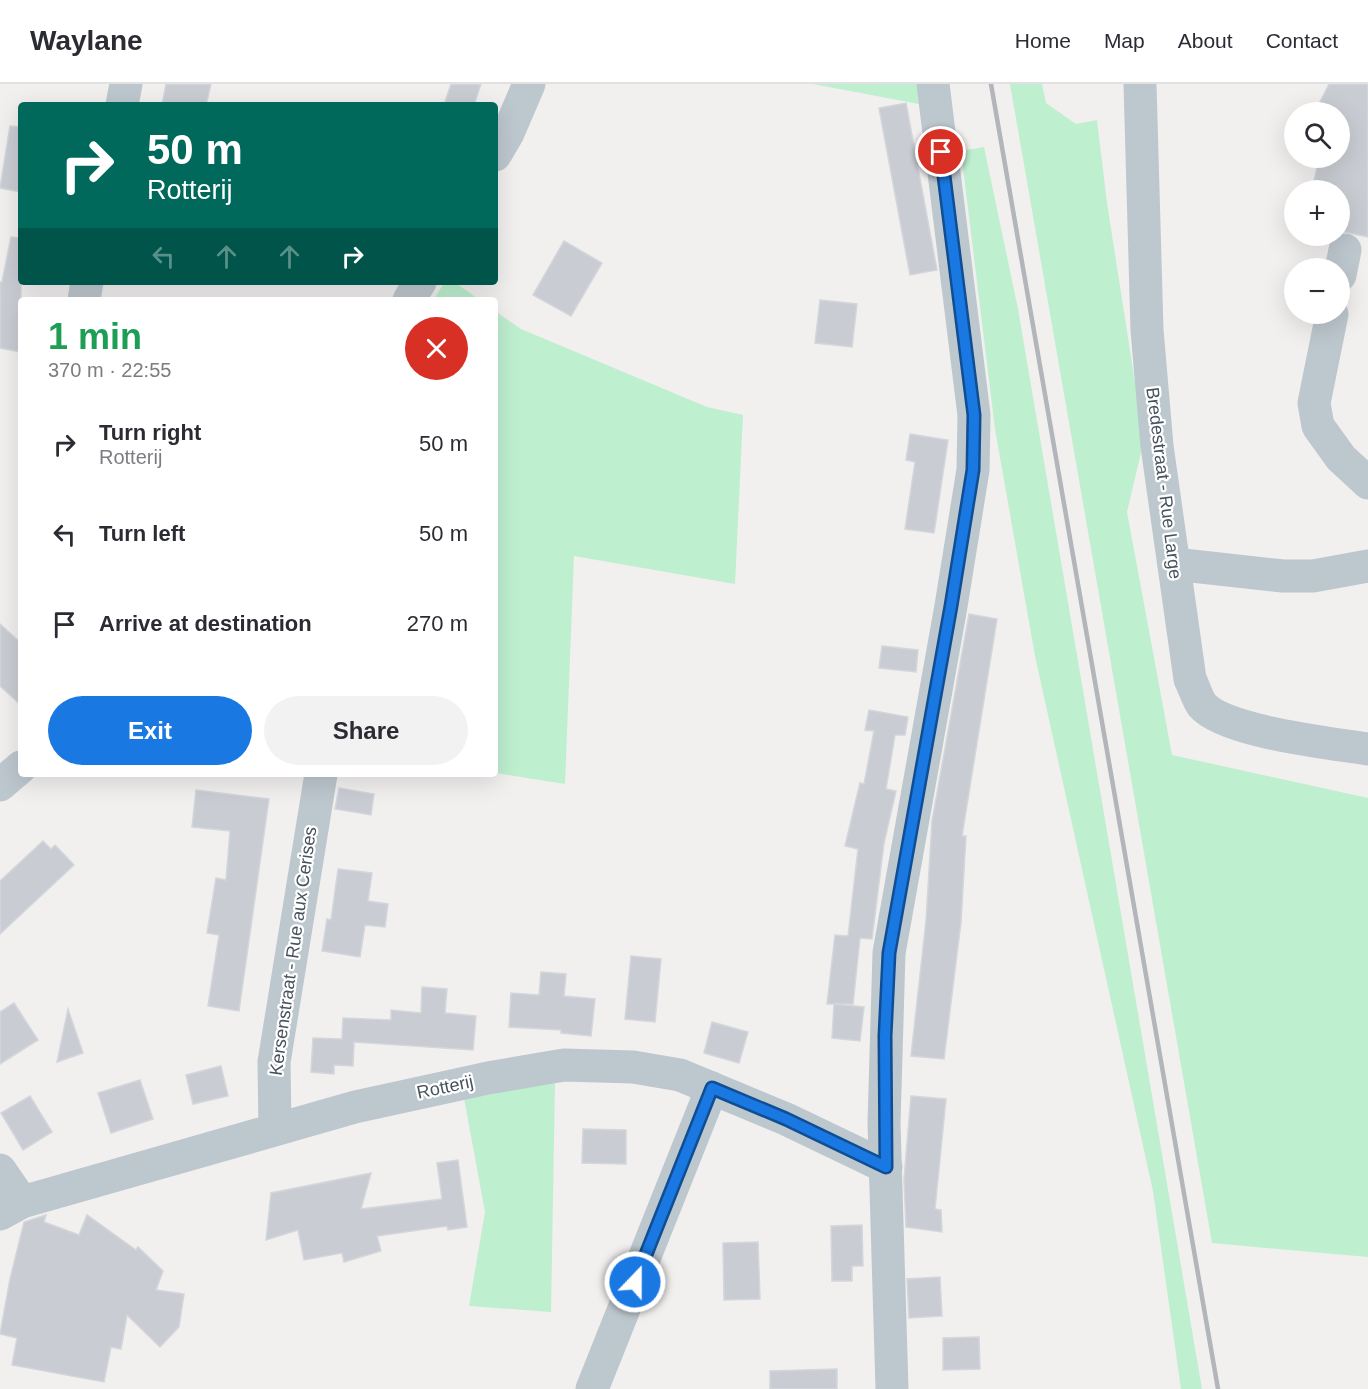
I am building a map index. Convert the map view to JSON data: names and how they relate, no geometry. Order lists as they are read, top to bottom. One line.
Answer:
{"streets":{"street":["Bredestraat - Rue Large","Kersenstraat - Rue aux Cerises","Rotterij"]},"crossings":[["Kersenstraat - Rue aux Cerises","Rotterij"]],"page":{"header":"Waylane","nav":["Home","Map","About","Contact"],"map_buttons":["+","−"],"turn":["50 m","Rotterij"],"heading":["1 min","370 m · 22:55"],"list":[{"name":"Turn right","note":"Rotterij","value":"50 m"},{"name":"Turn left","value":"50 m"},{"name":"Arrive at destination","value":"270 m"}],"buttons":["Exit","Share"]}}
